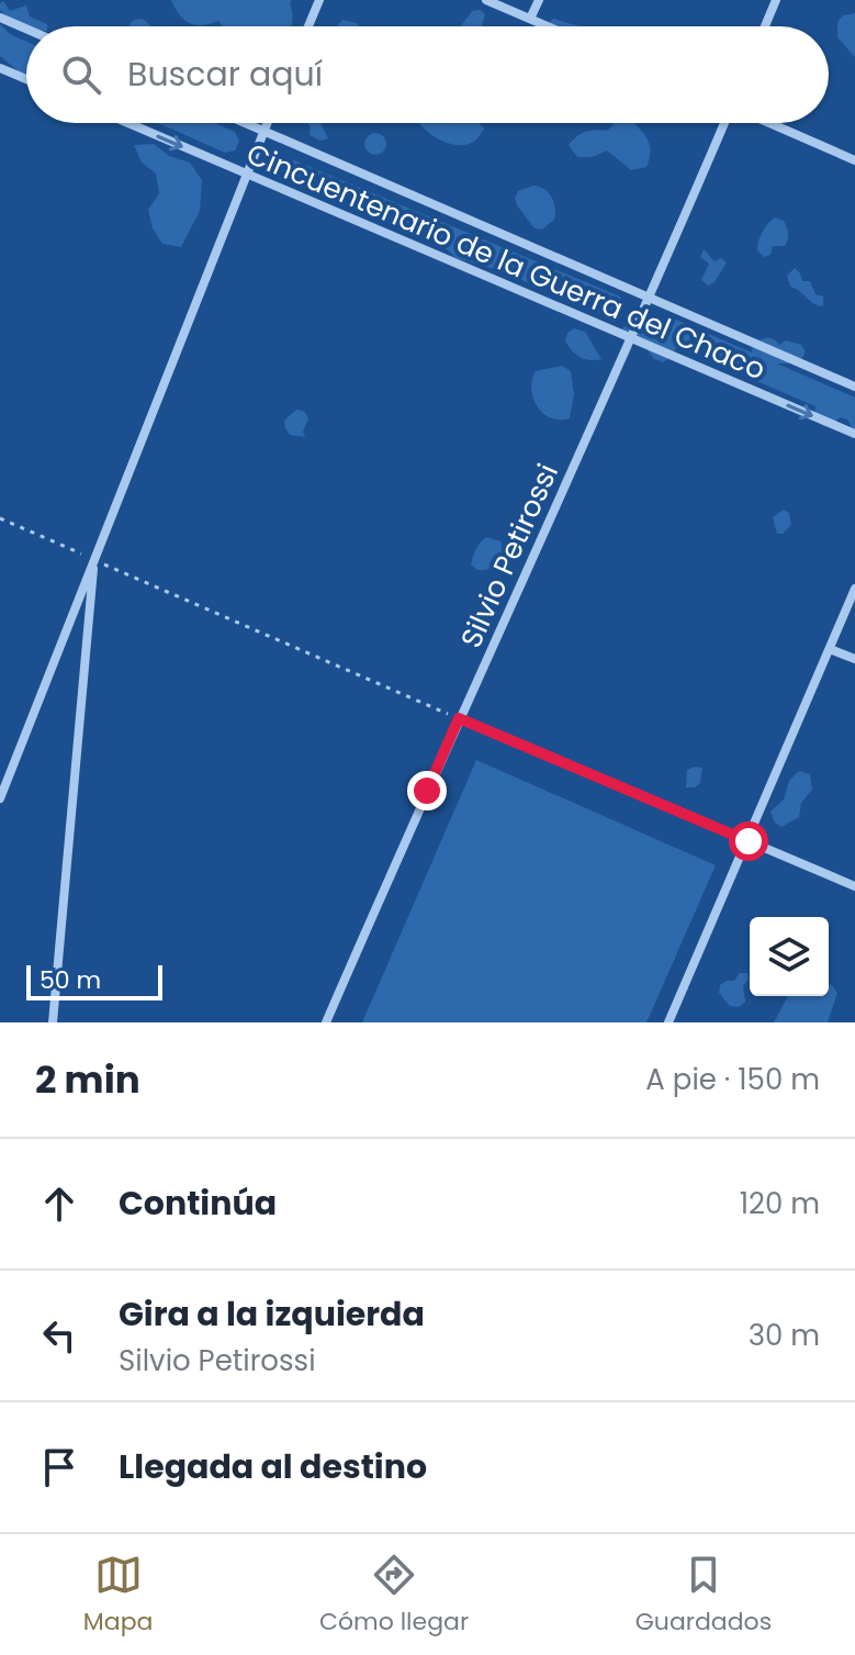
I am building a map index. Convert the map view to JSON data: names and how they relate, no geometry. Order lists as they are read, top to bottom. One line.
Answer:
{"streets":{"street":["Cincuentenario de la Guerra del Chaco","Silvio Petirossi"]},"crossings":[["Cincuentenario de la Guerra del Chaco","Silvio Petirossi"]],"scale_bar":"50 m","page":{"search":"Buscar aquí","scale":"50 m","heading":["2 min","A pie · 150 m"],"list":[["Continúa","120 m"],["Gira a la izquierda","Silvio Petirossi","30 m"],"Llegada al destino"],"nav":["Mapa","Cómo llegar","Guardados"]}}
